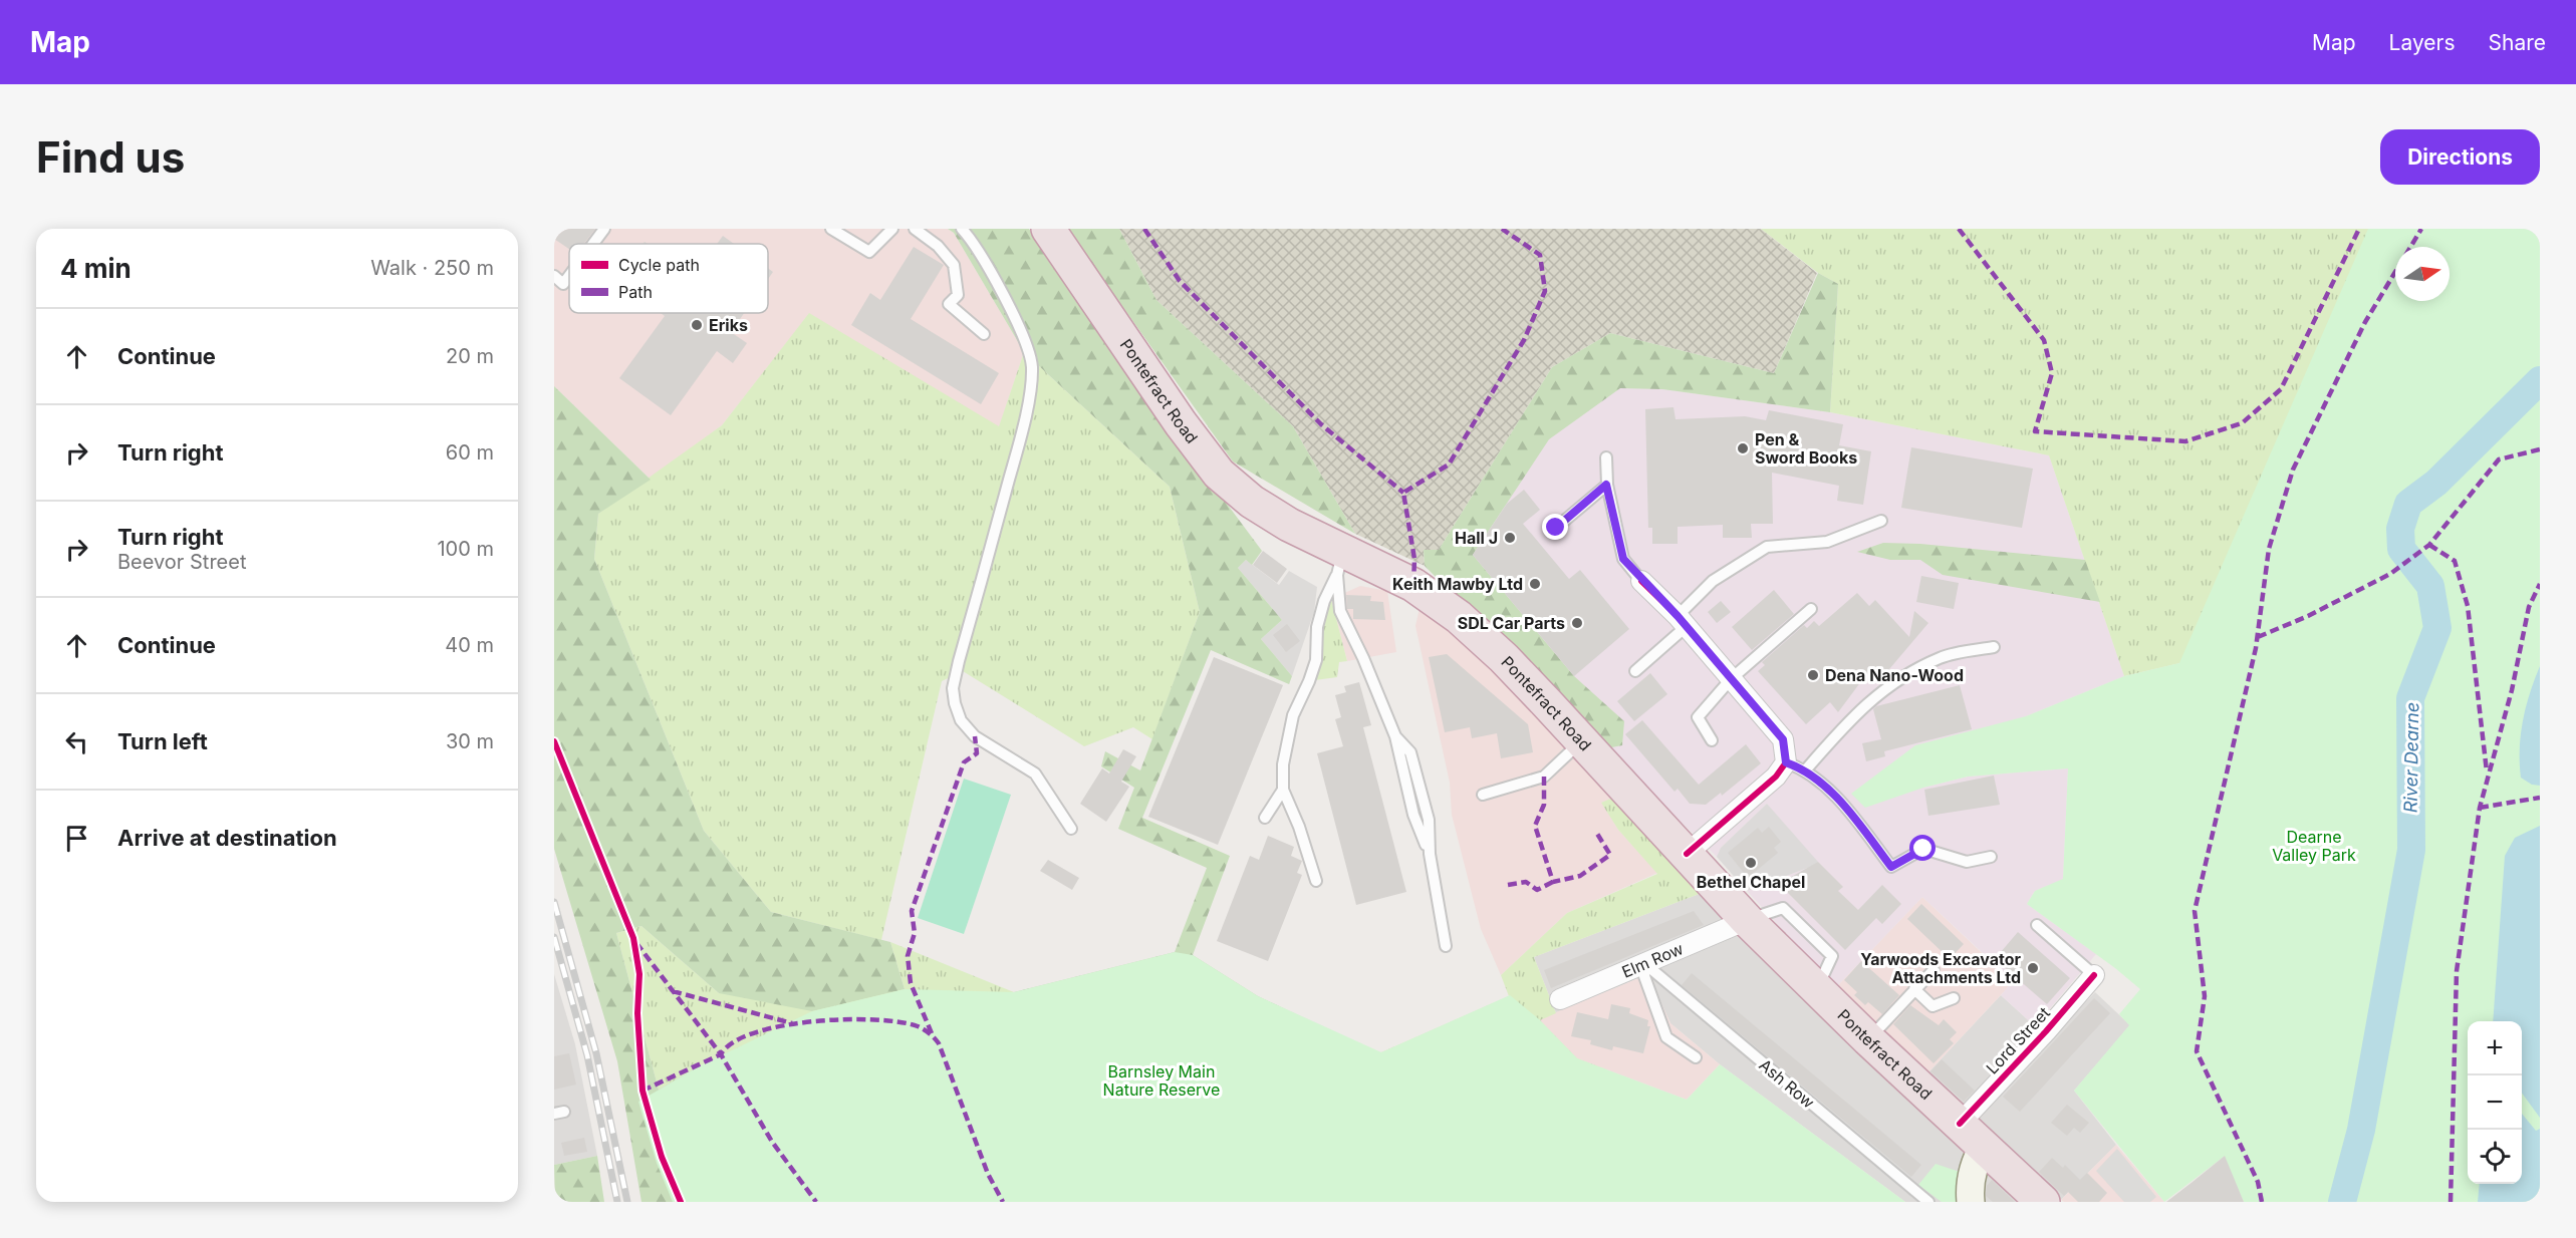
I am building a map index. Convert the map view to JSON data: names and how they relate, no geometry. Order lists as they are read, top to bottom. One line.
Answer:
{"streets":{"highway":["Pontefract Road"],"street":["Elm Row","Lord Street"],"lane":["Ash Row"]},"crossings":[["Pontefract Road","Elm Row"],["Pontefract Road","Lord Street"],["Elm Row","Ash Row"]],"water":["River Dearne"],"parks":["Dearne Valley Park","Barnsley Main Nature Reserve"],"places":["Eriks","Pen & Sword Books","Hall J","Keith Mawby Ltd","SDL Car Parts","Dena Nano-Wood","Bethel Chapel","Yarwoods Excavator Attachments Ltd"],"legend":["Cycle path","Path"],"north":"right","page":{"header":"Map","nav":["Map","Layers","Share"],"buttons":"Directions","title":"Find us","heading":["4 min","Walk · 250 m"],"list":[["Continue","20 m"],["Turn right","60 m"],["Turn right","Beevor Street","100 m"],["Continue","40 m"],["Turn left","30 m"],"Arrive at destination"],"map_buttons":["+","−"]}}
